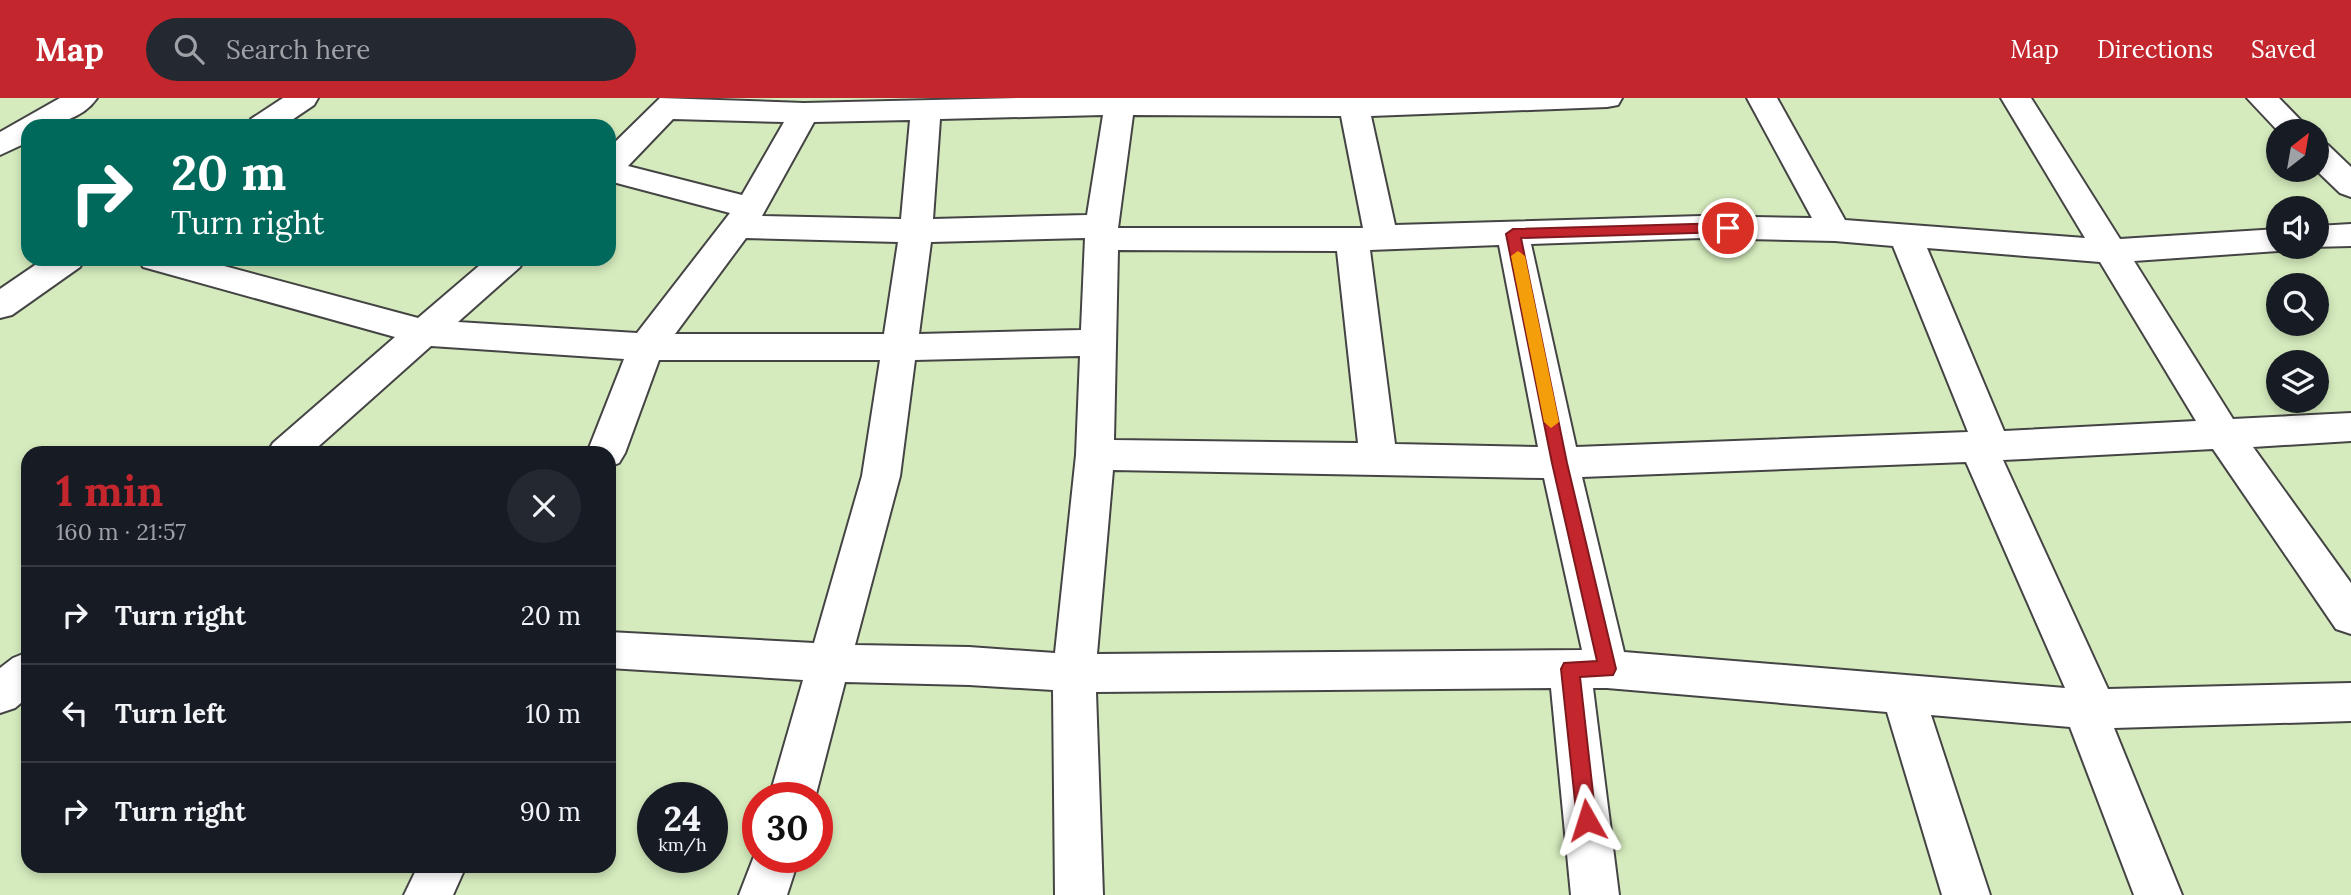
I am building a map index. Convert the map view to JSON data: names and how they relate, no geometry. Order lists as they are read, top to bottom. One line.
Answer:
{"north":"top right","page":{"header":"Map","search":"Search here","nav":["Map","Directions","Saved"],"turn":["20 m","Turn right"],"heading":["1 min","160 m · 21:57"],"list":[{"name":"Turn right","value":"20 m"},{"name":"Turn left","value":"10 m"},{"name":"Turn right","value":"90 m"}],"speed":"24 km/h","limit":"30"}}
